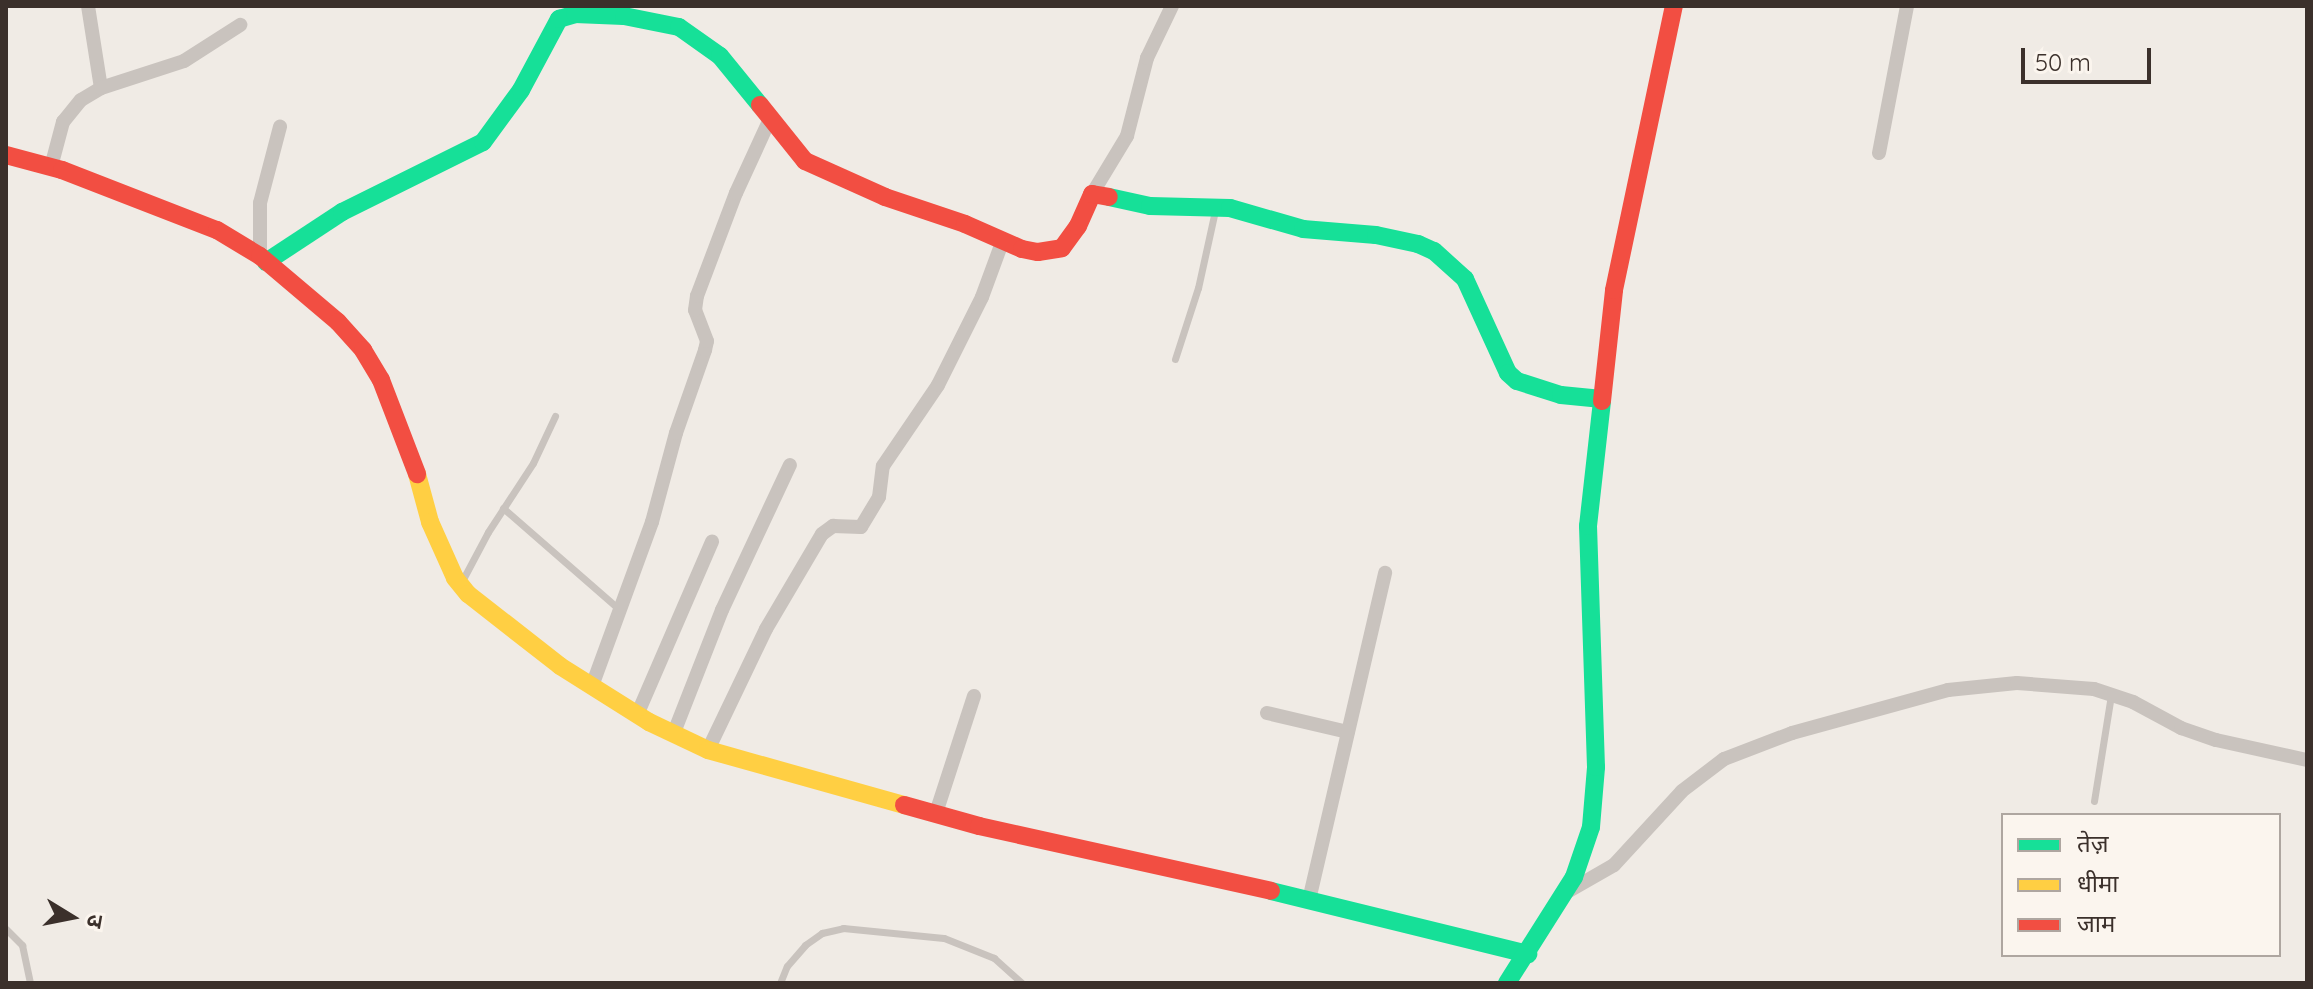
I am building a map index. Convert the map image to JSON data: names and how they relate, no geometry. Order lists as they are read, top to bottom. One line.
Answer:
{"legend":["तेज़","धीमा","जाम"],"scale_bar":"50 m","north":"right"}
